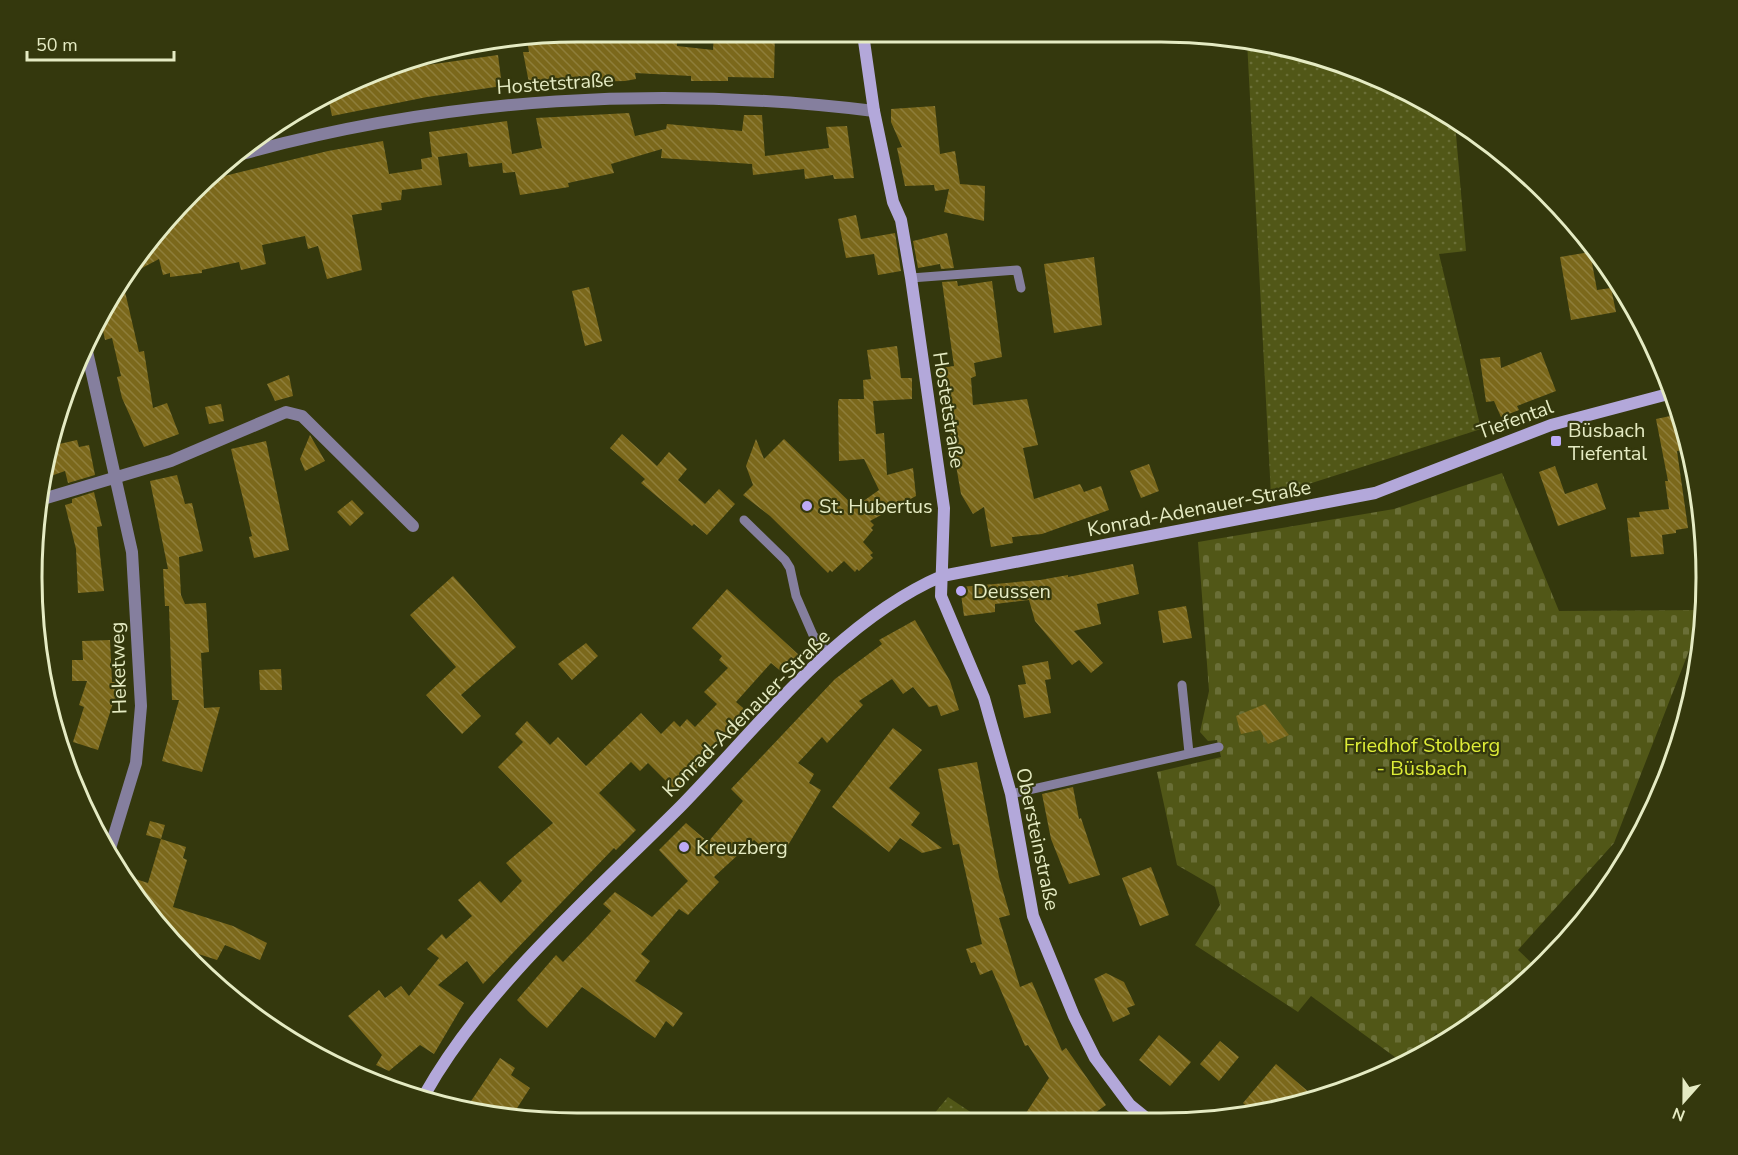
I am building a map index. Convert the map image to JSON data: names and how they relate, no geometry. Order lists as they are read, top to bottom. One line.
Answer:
{"streets":{"street":["Hostetstraße","Tiefental","Konrad-Adenauer-Straße","Heketweg","Obersteinstraße"]},"crossings":[["Hostetstraße","Konrad-Adenauer-Straße"],["Hostetstraße","Obersteinstraße"],["Tiefental","Konrad-Adenauer-Straße"],["Konrad-Adenauer-Straße","Obersteinstraße"]],"parks":["Friedhof Stolberg - Büsbach"],"places":{"transit":["Büsbach Tiefental"],"other":["St. Hubertus","Deussen","Kreuzberg"]},"scale_bar":"50 m","north":"bottom"}
